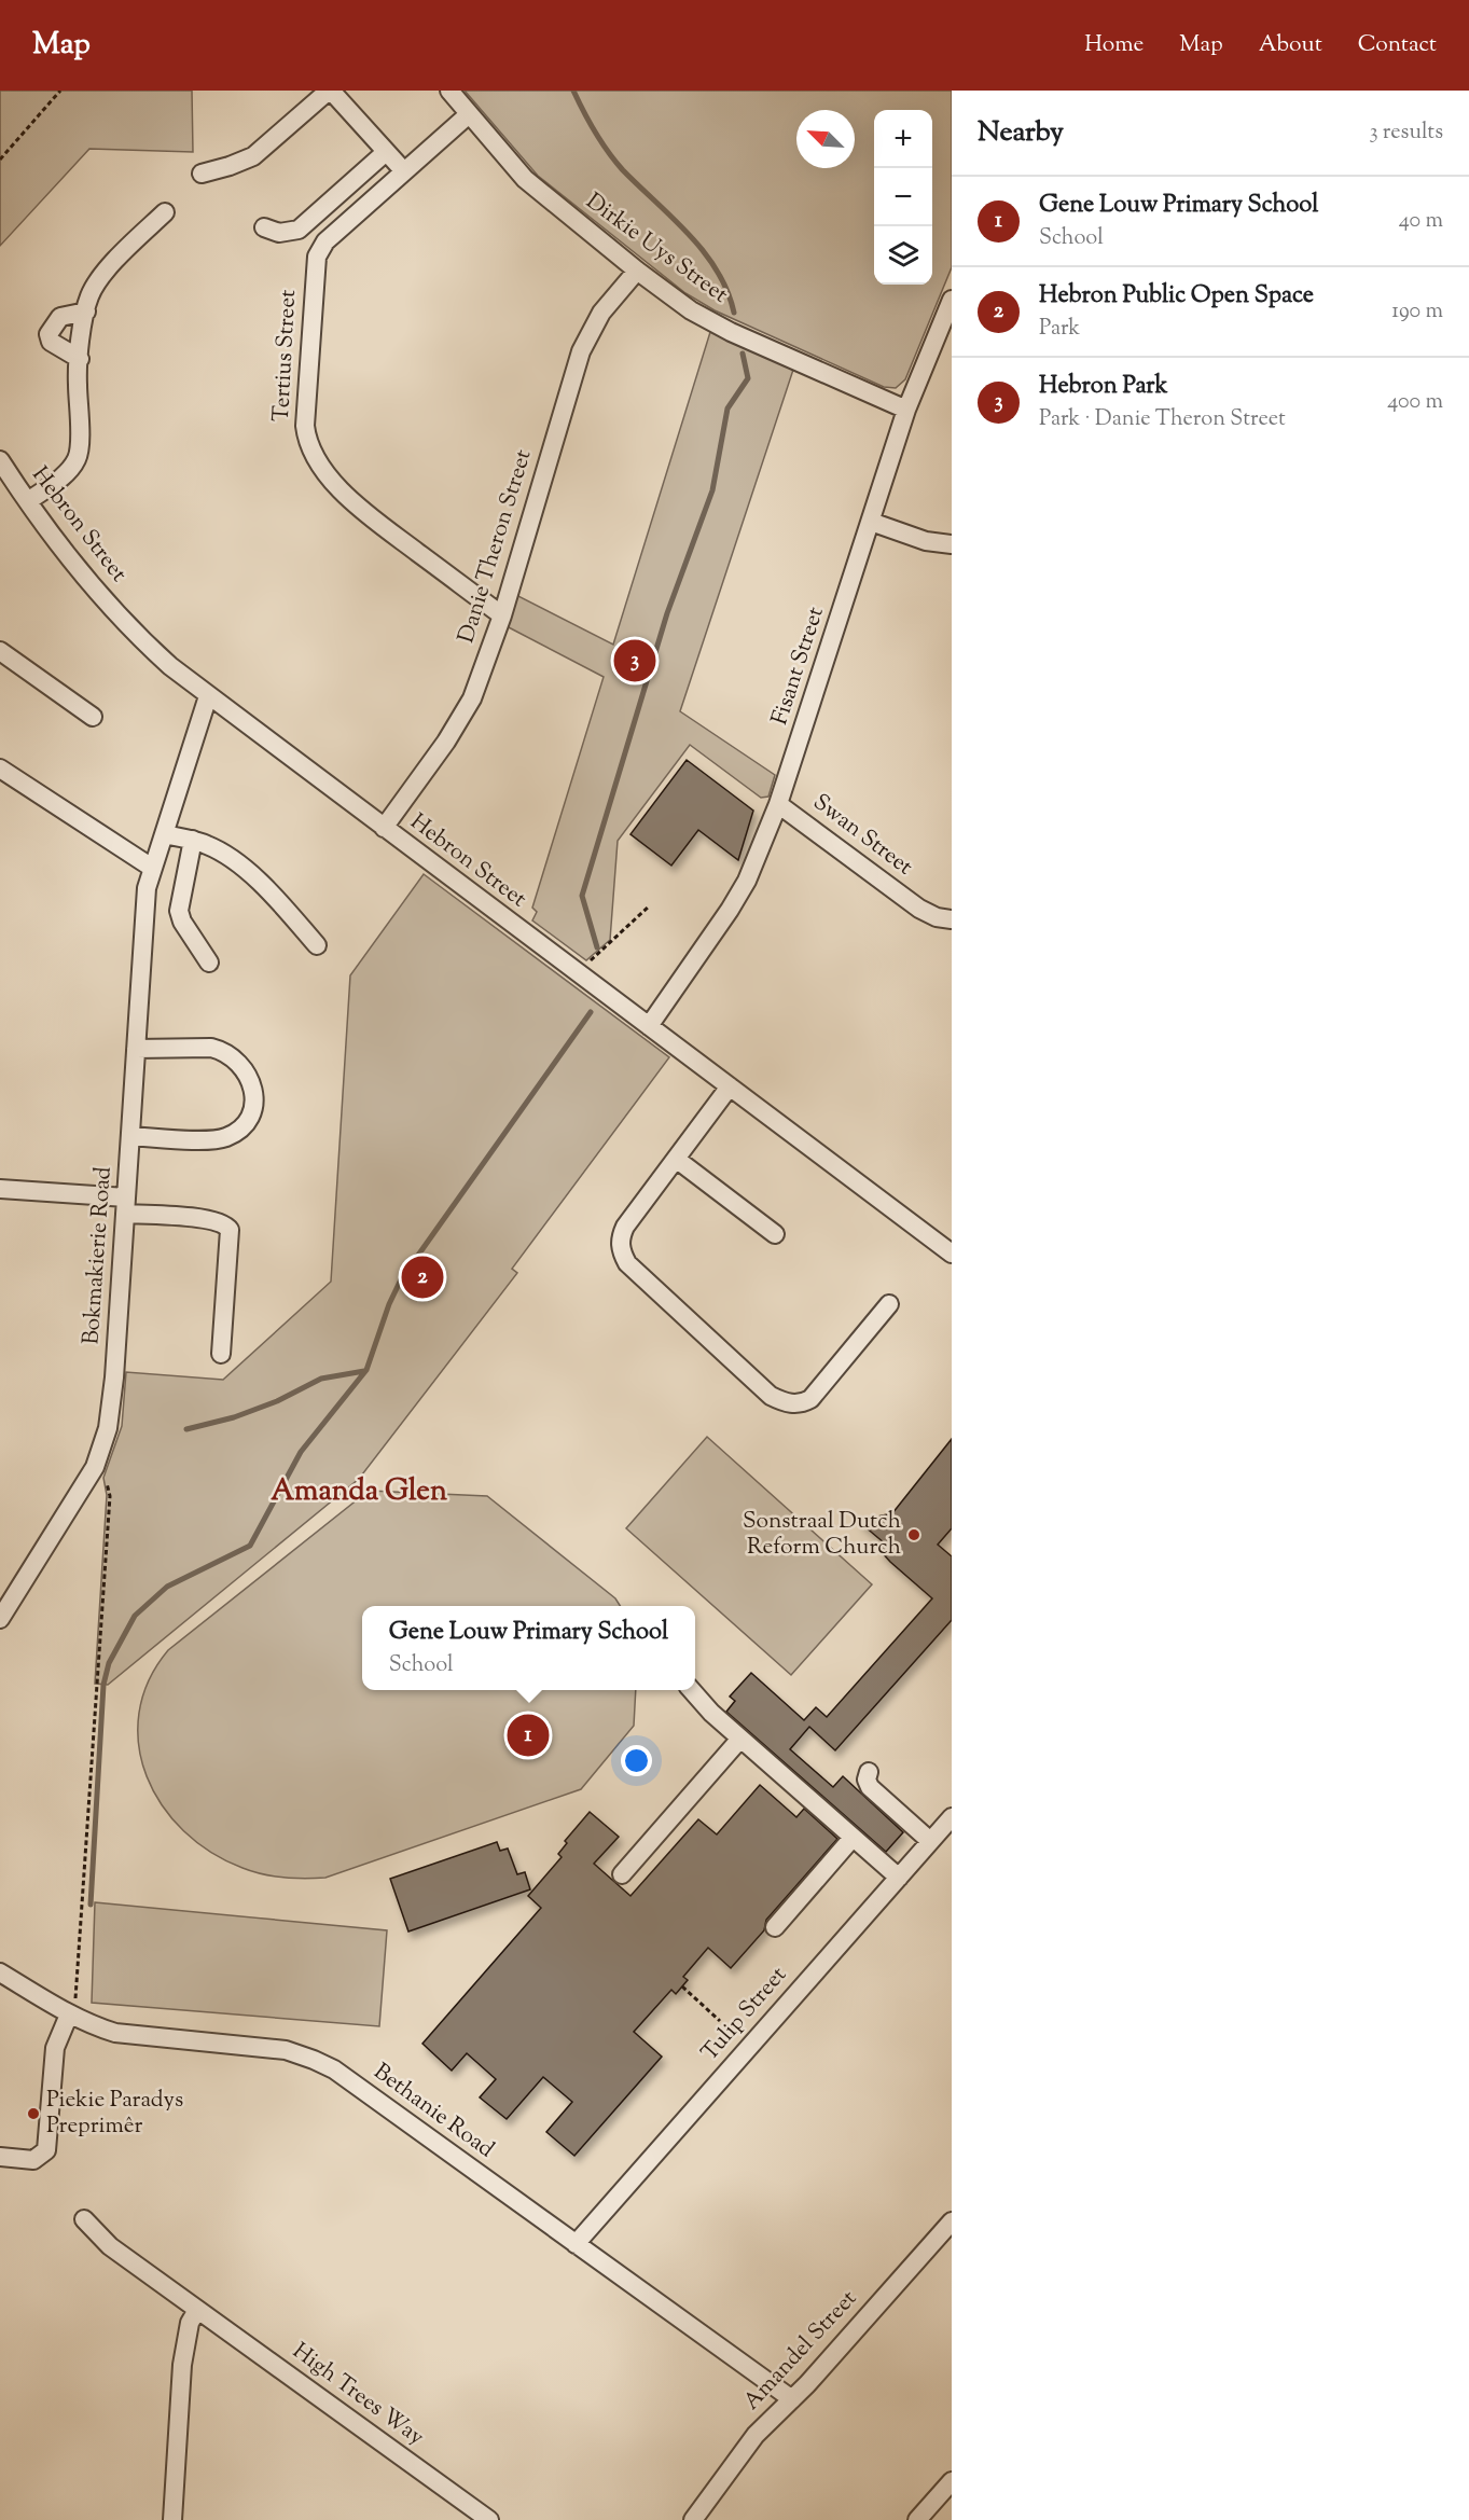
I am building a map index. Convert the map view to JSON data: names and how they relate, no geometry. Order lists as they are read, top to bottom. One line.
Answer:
{"streets":{"street":["Dirkie Uys Street","Tertius Street","Hebron Street","Danie Theron Street","Fisant Street","Swan Street","Bokmakierie Road","Tulip Street","Bethanie Road","Amandel Street","High Trees Way"]},"crossings":[["Dirkie Uys Street","Tertius Street"],["Dirkie Uys Street","Danie Theron Street"],["Dirkie Uys Street","Fisant Street"],["Tertius Street","Danie Theron Street"],["Hebron Street","Danie Theron Street"],["Hebron Street","Fisant Street"],["Hebron Street","Bokmakierie Road"],["Fisant Street","Swan Street"],["Tulip Street","Bethanie Road"],["Bethanie Road","Amandel Street"]],"districts":["Amanda Glen"],"places":["Sonstraal Dutch Reform Church","Piekie Paradys Preprimêr"],"north":"top left","page":{"header":"Map","nav":["Home","Map","About","Contact"],"heading":["Nearby","3 results"],"map_buttons":["+","−"],"list":[{"mark":"1","name":"Gene Louw Primary School","note":"School","value":"40 m"},{"mark":"2","name":"Hebron Public Open Space","note":"Park","value":"190 m"},{"mark":"3","name":"Hebron Park","note":"Park · Danie Theron Street","value":"400 m"}],"pins":["3","2","1"],"popup":["Gene Louw Primary School","School"]}}
